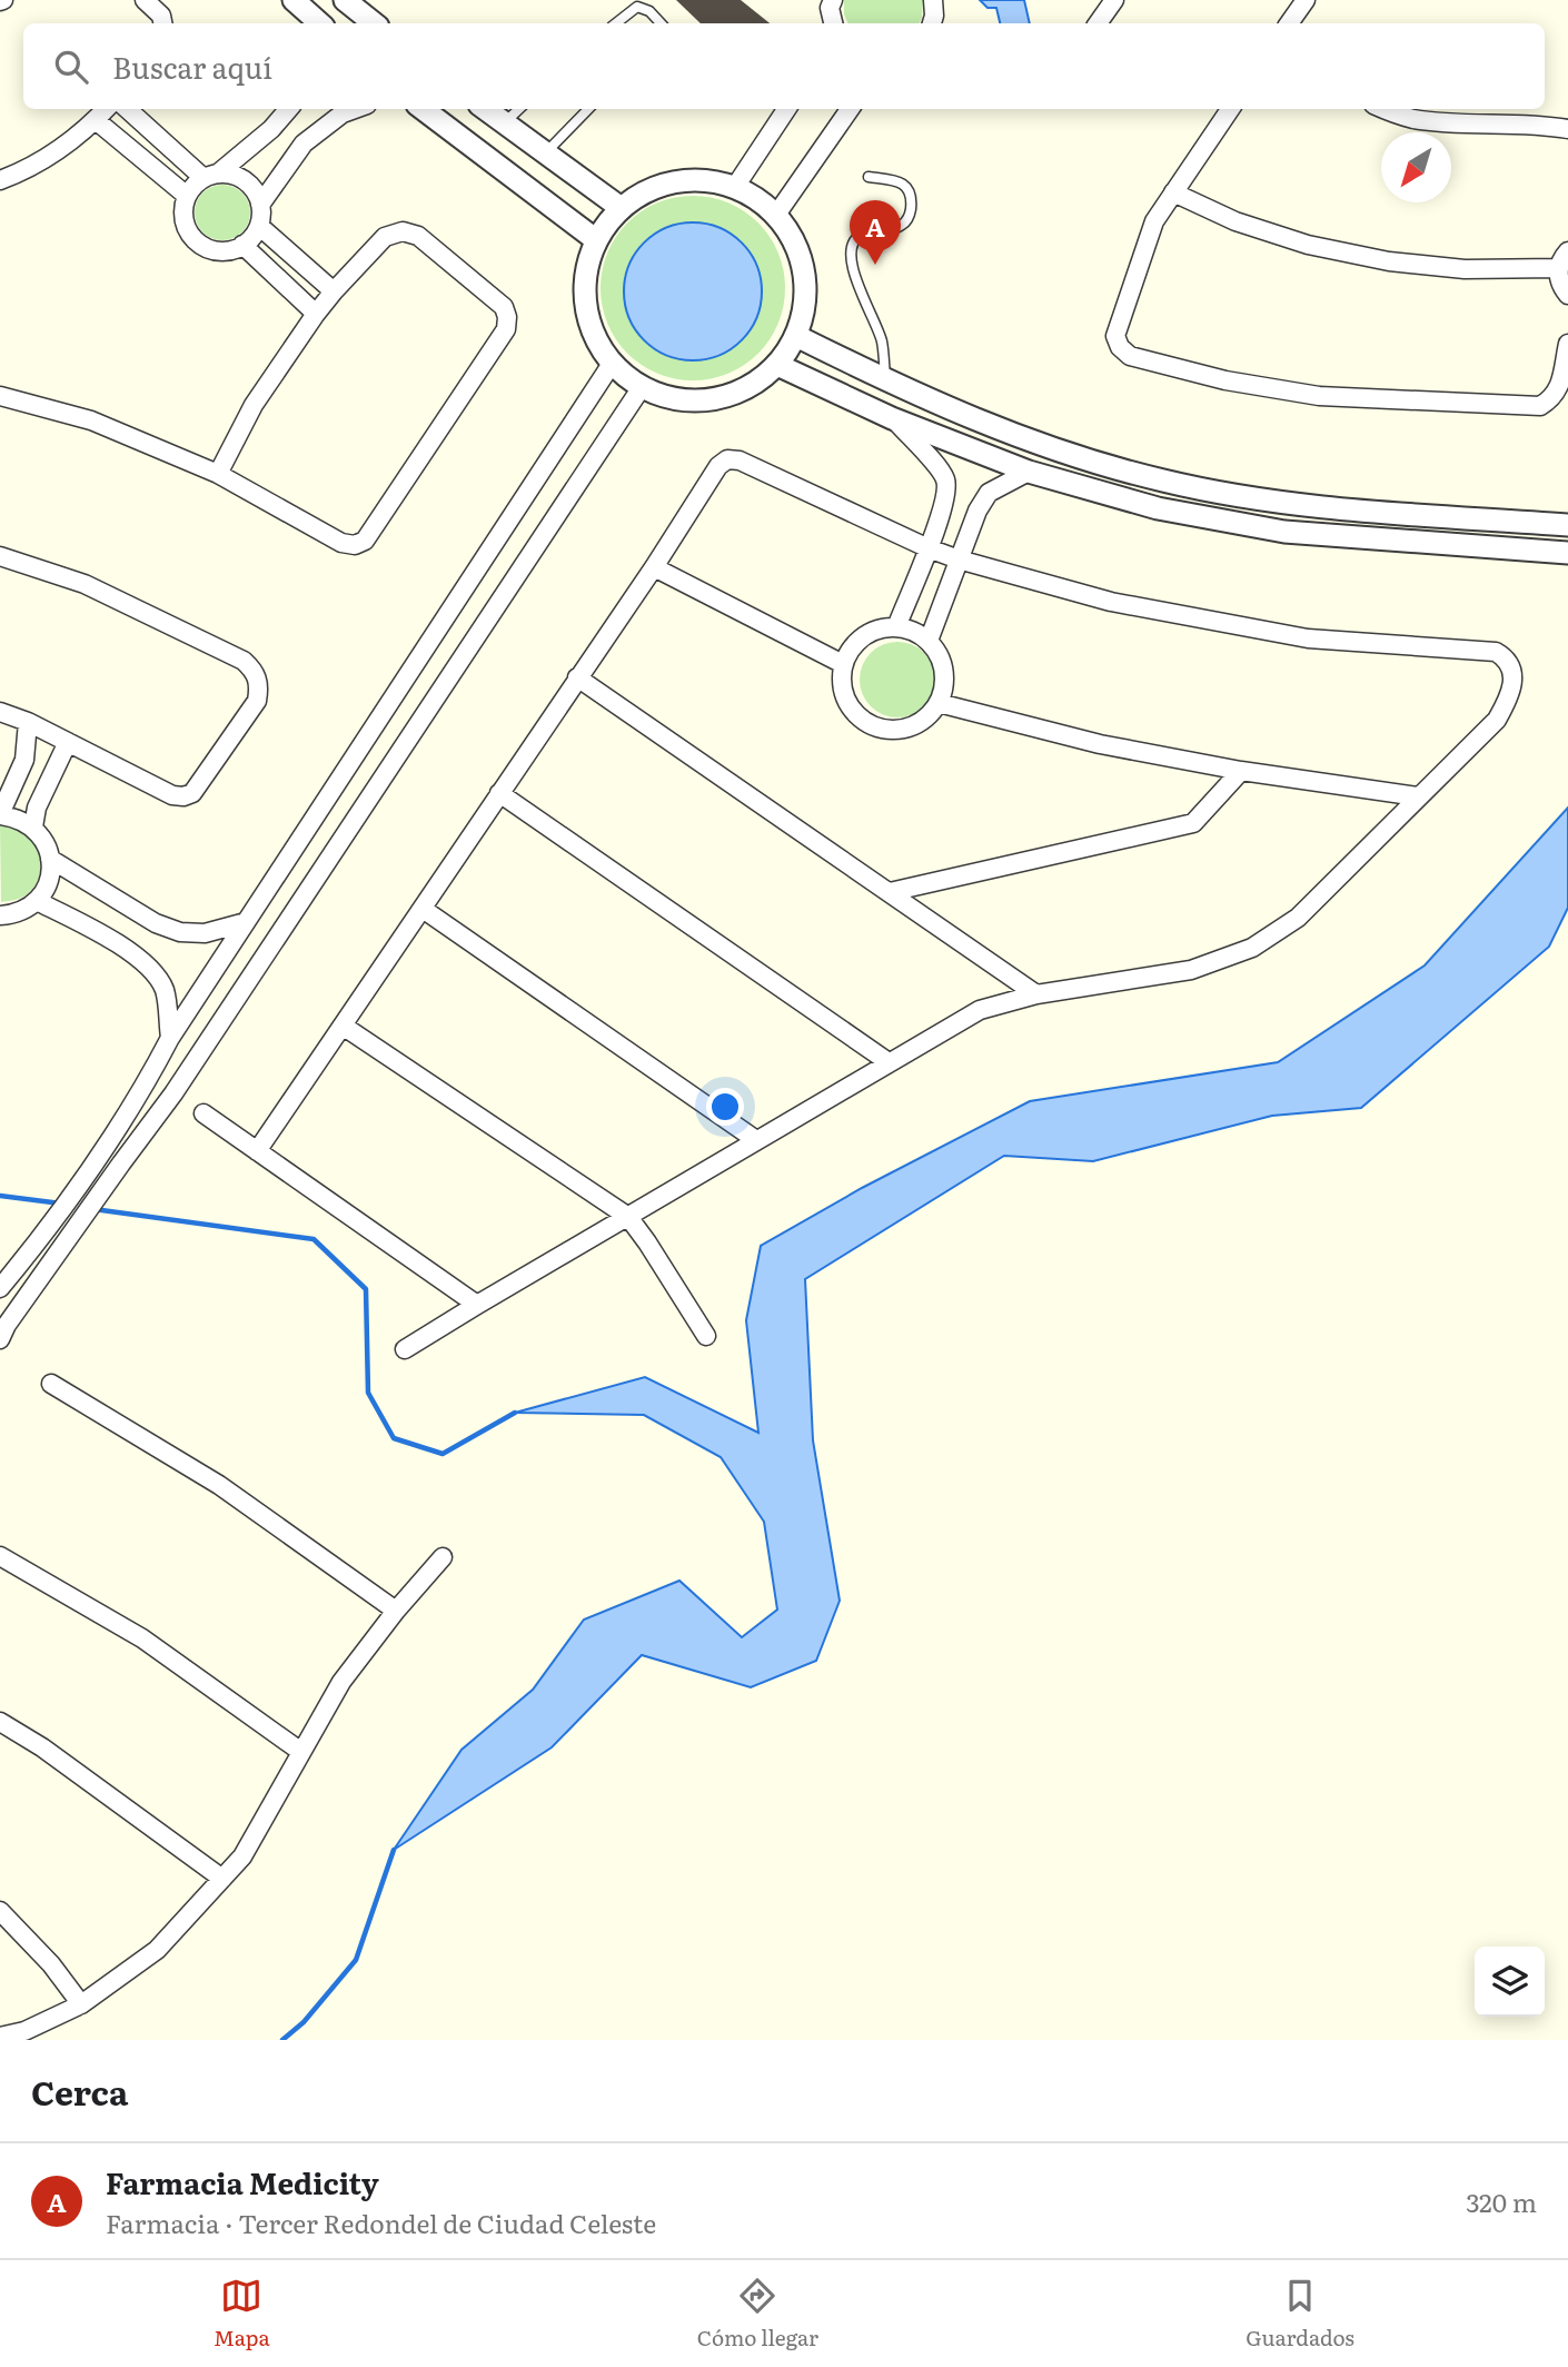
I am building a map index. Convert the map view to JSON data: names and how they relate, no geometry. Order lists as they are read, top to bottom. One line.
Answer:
{"north":"bottom left","page":{"search":"Buscar aquí","pins":"A","heading":"Cerca","list":[{"mark":"A","name":"Farmacia Medicity","note":"Farmacia · Tercer Redondel de Ciudad Celeste","value":"320 m"}],"nav":["Mapa","Cómo llegar","Guardados"]}}
